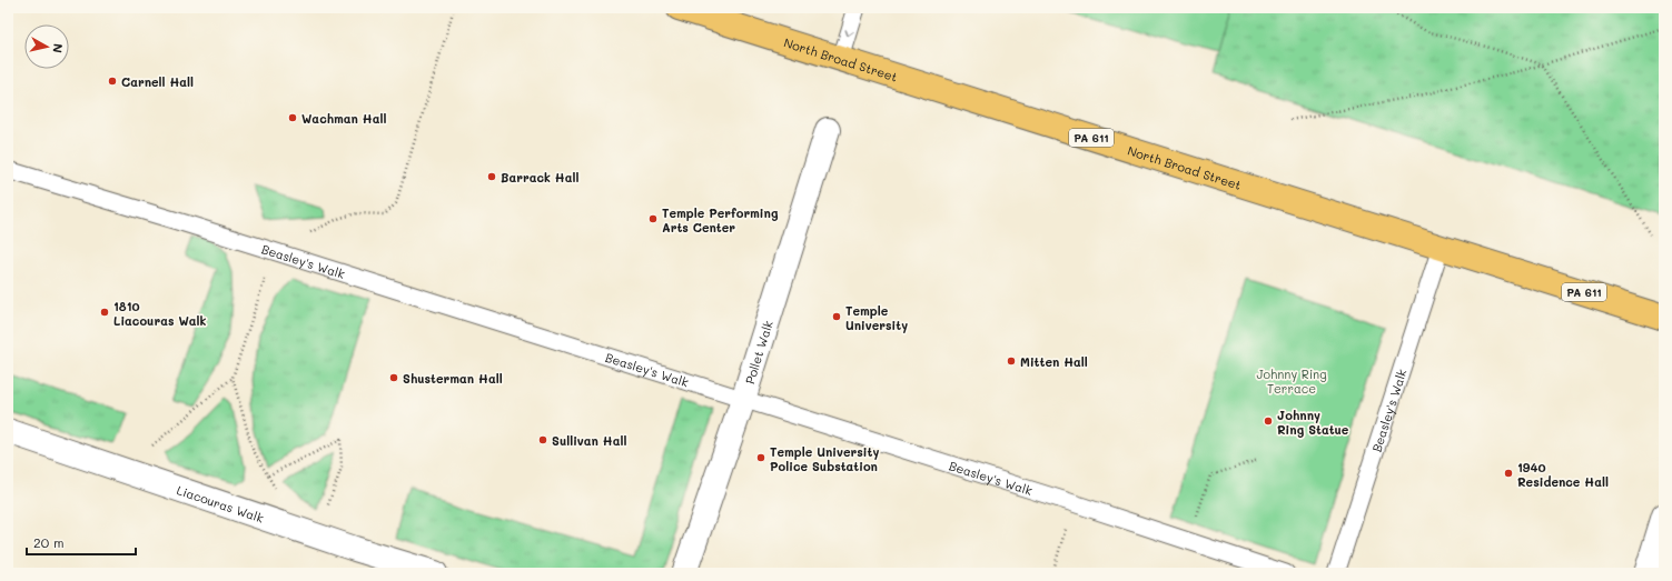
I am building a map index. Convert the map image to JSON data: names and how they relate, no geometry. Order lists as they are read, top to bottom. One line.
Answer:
{"streets":{"main road":["North Broad Street","PA 611"],"street":["Pollet Walk","Liacouras Walk"],"lane":["Beasley's Walk"]},"crossings":[["North Broad Street","Beasley's Walk"],["Beasley's Walk","Pollet Walk"]],"parks":["Johnny Ring Terrace"],"places":["Carnell Hall","Wachman Hall","Barrack Hall","Temple Performing Arts Center","1810 Liacouras Walk","Temple University","Mitten Hall","Shusterman Hall","Johnny Ring Statue","Sullivan Hall","Temple University Police Substation","1940 Residence Hall"],"scale_bar":"20 m","north":"right"}
